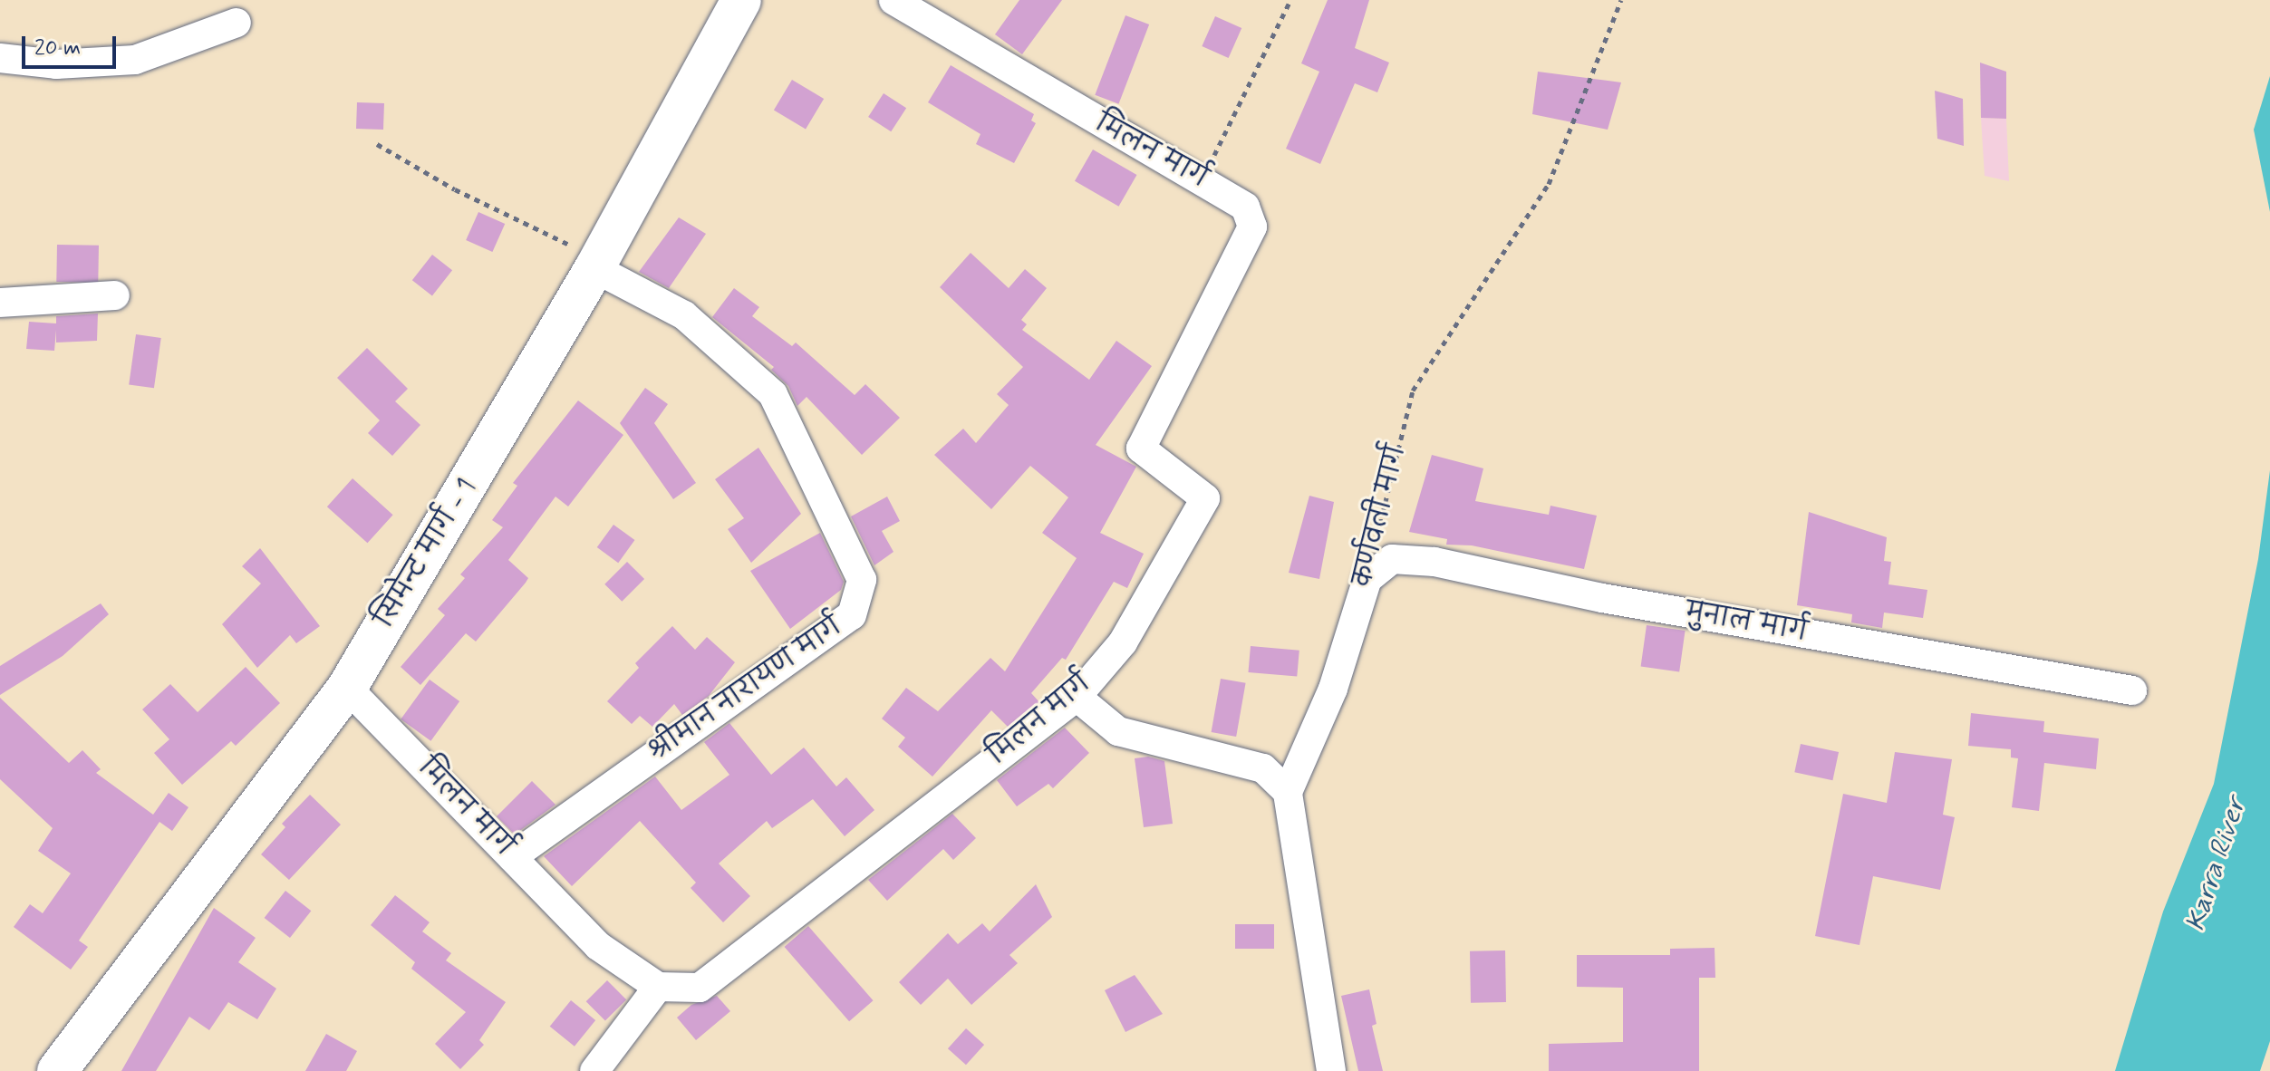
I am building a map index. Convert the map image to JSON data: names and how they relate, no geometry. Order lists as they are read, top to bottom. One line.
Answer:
{"streets":{"street":["मिलन मार्ग","कर्णवती मार्ग","सिमेन्ट मार्ग - 1","मुनाल मार्ग","श्रीमान नारायण मार्ग"]},"crossings":[["मिलन मार्ग","सिमेन्ट मार्ग - 1"],["मिलन मार्ग","श्रीमान नारायण मार्ग"],["कर्णवती मार्ग","मुनाल मार्ग"],["सिमेन्ट मार्ग - 1","श्रीमान नारायण मार्ग"]],"water":["Karra River"],"scale_bar":"20 m"}
